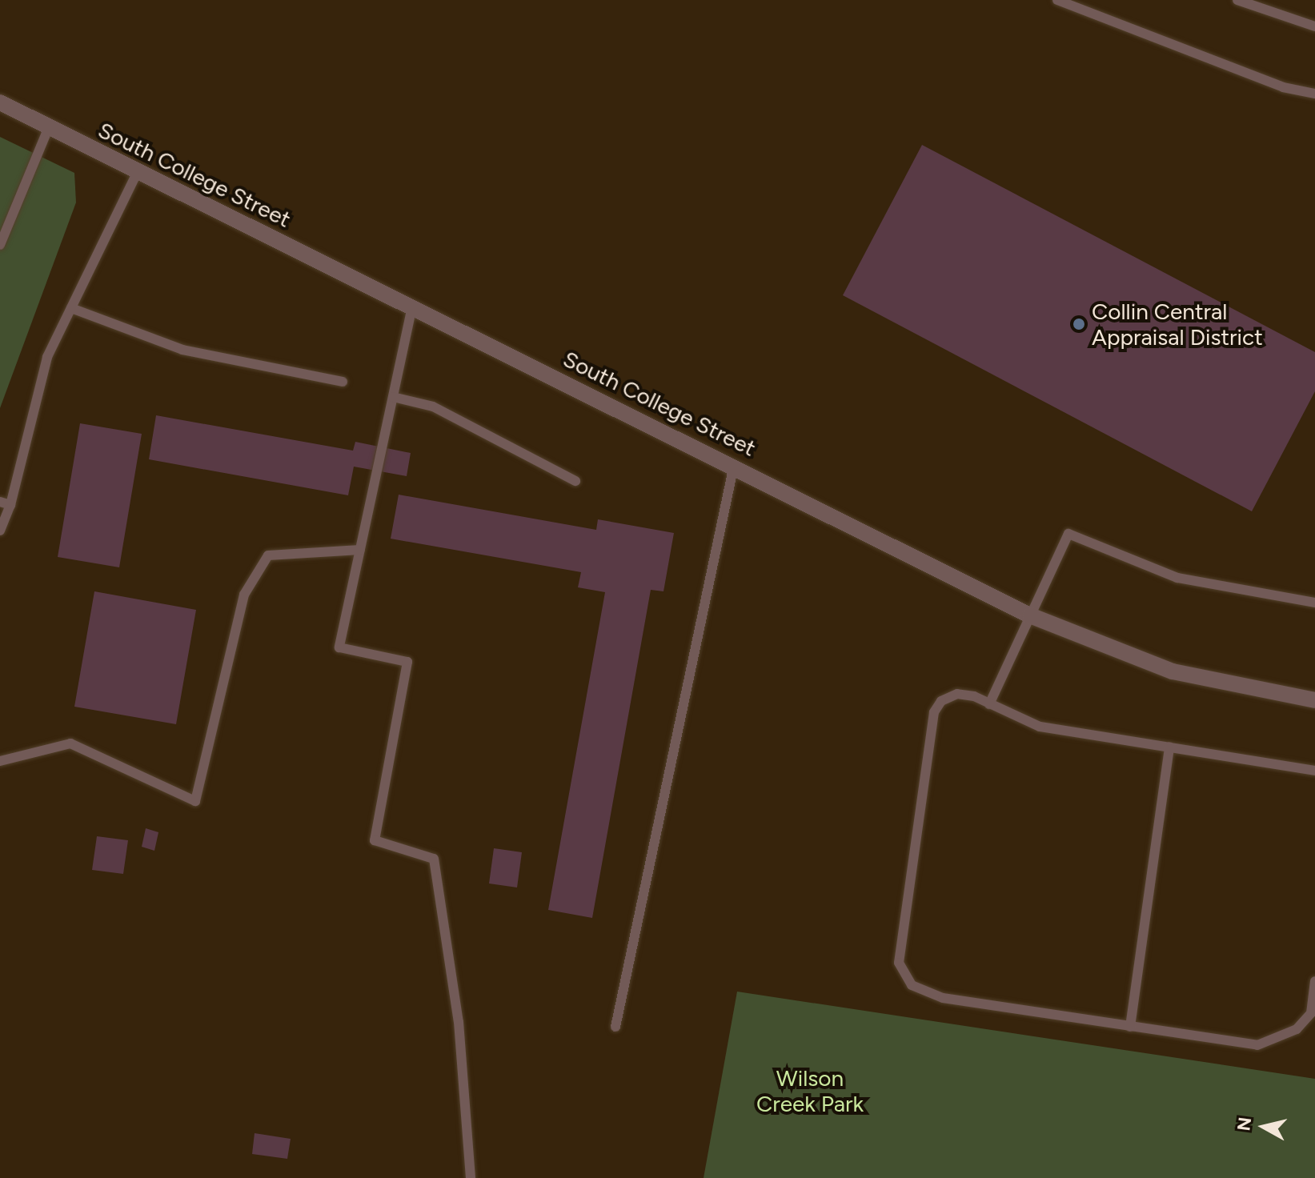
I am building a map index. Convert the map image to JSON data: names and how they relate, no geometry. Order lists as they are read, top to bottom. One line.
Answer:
{"streets":{"street":["South College Street"]},"parks":["Wilson Creek Park"],"places":["Collin Central Appraisal District"],"north":"left"}
